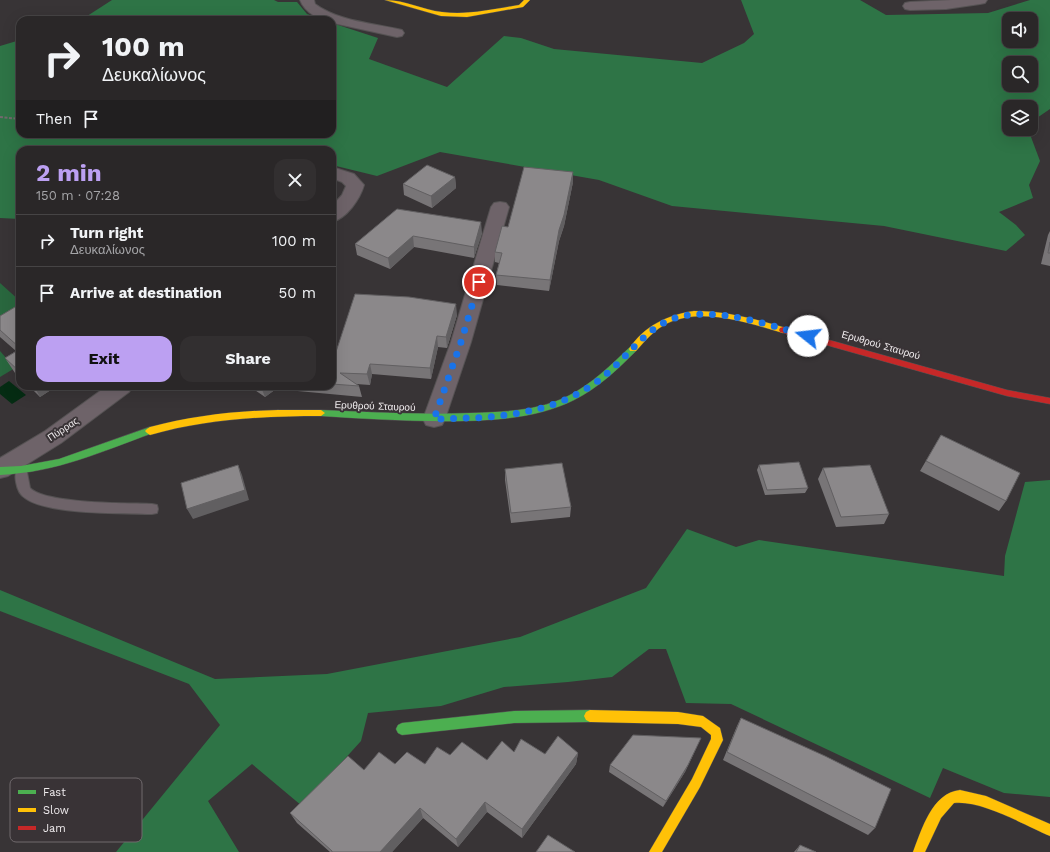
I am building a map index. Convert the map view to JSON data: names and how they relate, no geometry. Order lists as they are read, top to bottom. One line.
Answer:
{"streets":{"street":["Ερυθρού Σταυρού","Πύρρας"]},"crossings":[["Ερυθρού Σταυρού","Πύρρας"]],"legend":["Fast","Slow","Jam"],"page":{"turn":["100 m","Δευκαλίωνος"],"then":"Then","heading":["2 min","150 m · 07:28"],"list":[{"name":"Turn right","note":"Δευκαλίωνος","value":"100 m"},{"name":"Arrive at destination","value":"50 m"}],"buttons":["Exit","Share"]}}
